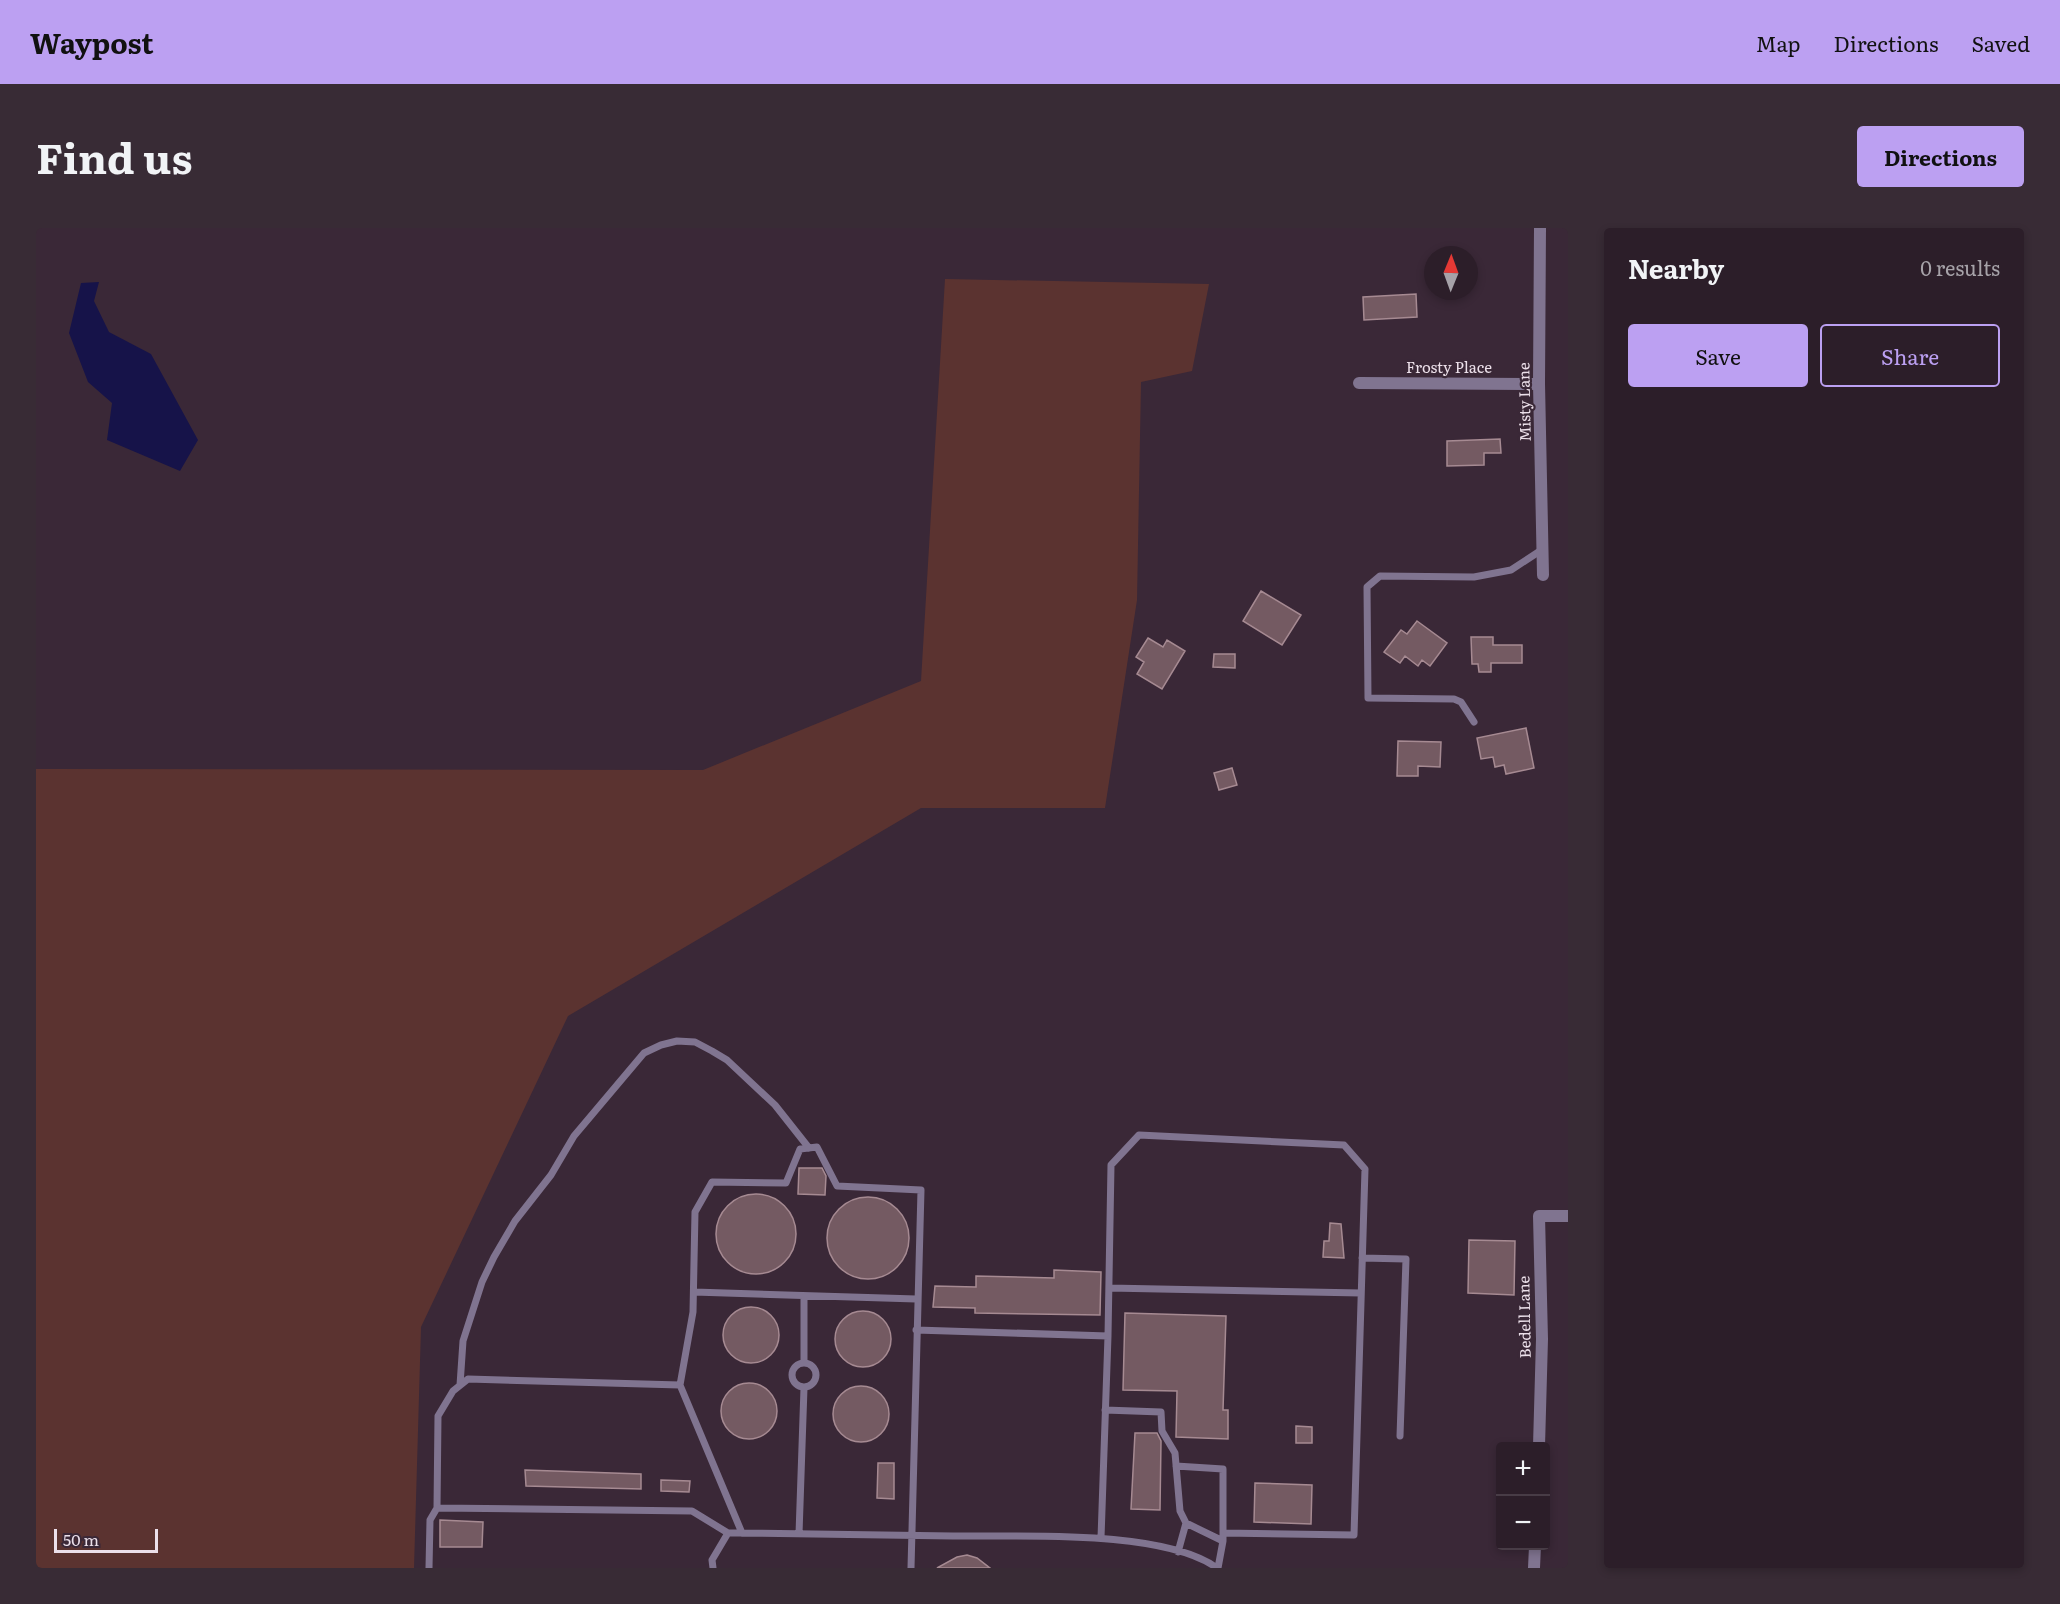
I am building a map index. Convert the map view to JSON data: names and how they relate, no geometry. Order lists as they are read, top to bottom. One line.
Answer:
{"streets":{"street":["Frosty Place","Misty Lane","Bedell Lane"]},"crossings":[["Frosty Place","Misty Lane"]],"scale_bar":"50 m","north":"top","page":{"header":"Waypost","nav":["Map","Directions","Saved"],"title":"Find us","buttons":["Directions",["Save","Share"]],"heading":["Nearby","0 results"],"map_buttons":["+","−"],"scale":"50 m"}}
